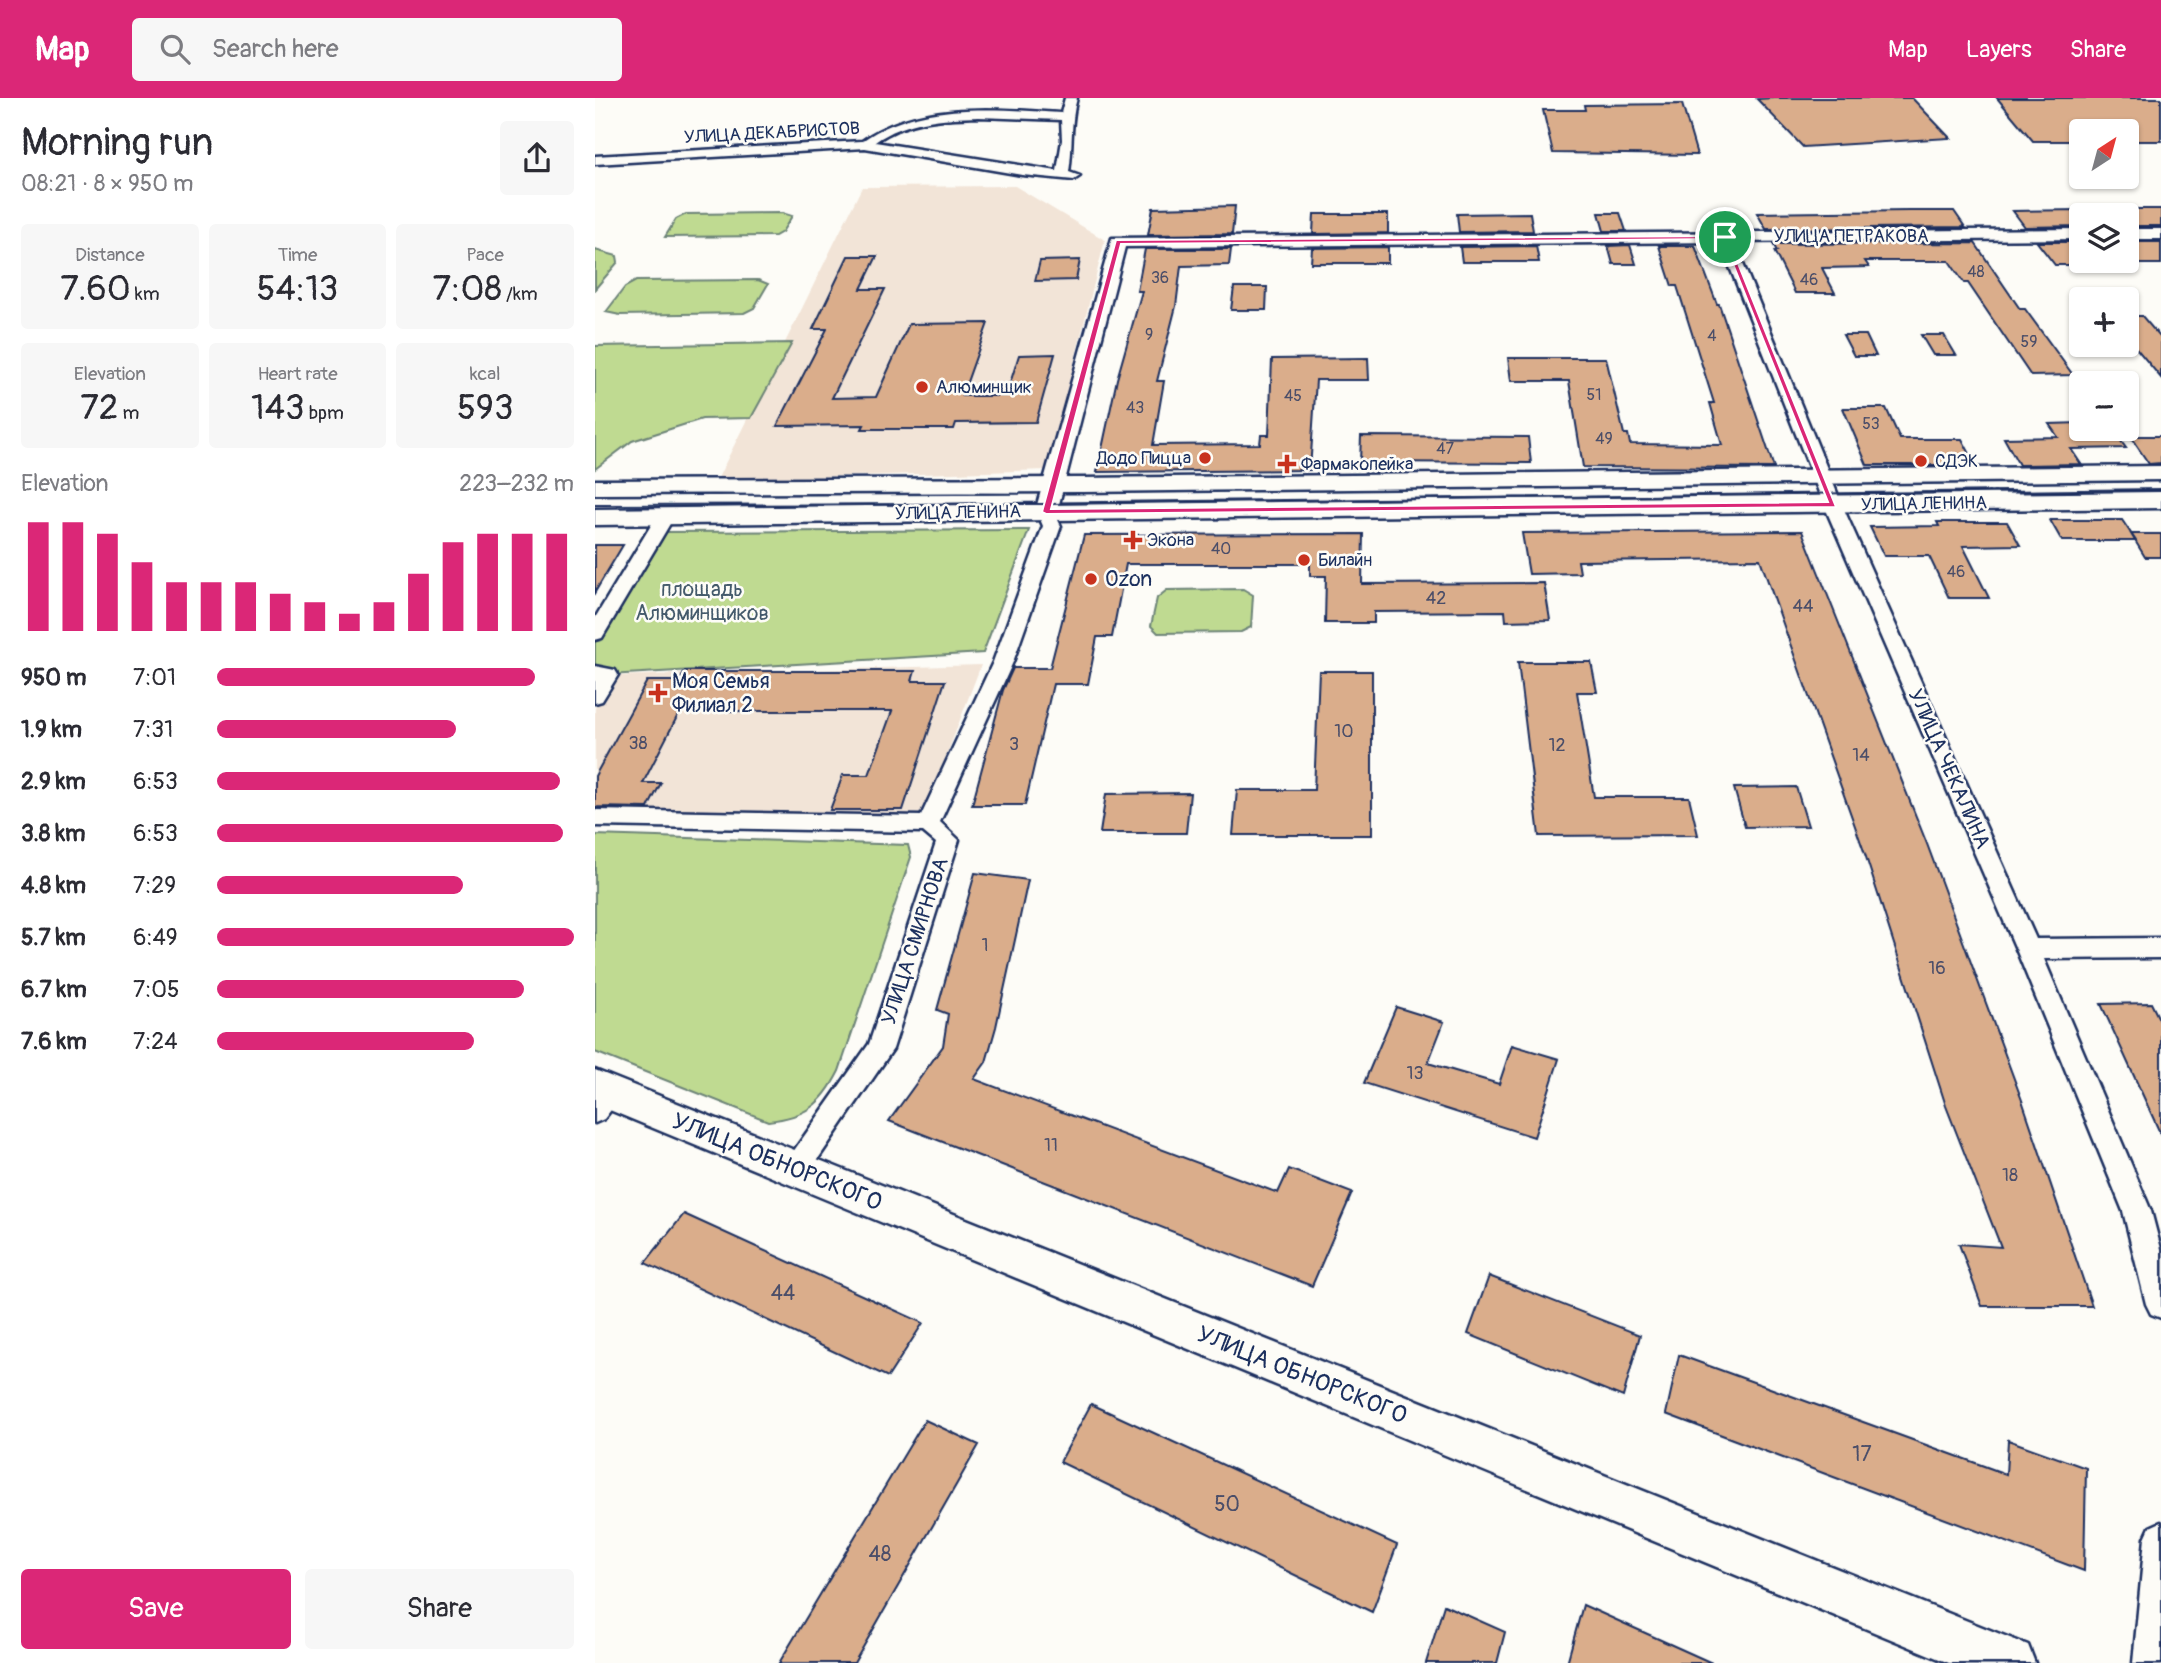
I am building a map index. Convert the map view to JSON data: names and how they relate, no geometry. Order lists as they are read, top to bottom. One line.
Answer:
{"streets":{"main road":["УЛИЦА ЛЕНИНА","УЛИЦА ОБНОРСКОГО"],"street":["УЛИЦА ДЕКАБРИСТОВ","УЛИЦА ПЕТРАКОВА","УЛИЦА ЧЕКАЛИНА","УЛИЦА СМИРНОВА"]},"crossings":[["УЛИЦА ПЕТРАКОВА","УЛИЦА ЛЕНИНА"],["УЛИЦА ПЕТРАКОВА","УЛИЦА ЧЕКАЛИНА"],["УЛИЦА ЛЕНИНА","УЛИЦА ЧЕКАЛИНА"],["УЛИЦА ЛЕНИНА","УЛИЦА СМИРНОВА"],["УЛИЦА СМИРНОВА","УЛИЦА ОБНОРСКОГО"]],"parks":["площадь Алюминщиков"],"places":{"other":["Алюминщик","Додо Пицца","СДЭК","Билайн","Ozon"],"health":["Фармакопейка","Экона","Моя Семья Филиал 2"]},"house_numbers":["48","36","46","9","4","59","51","45","43","53","49","47","40","46","42","44","10","38","3","12","14","1","16","13","11","18","44","17","50","48"],"north":"top right","page":{"header":"Map","search":"Search here","nav":["Map","Layers","Share"],"heading":["Morning run","08:21 · 8 × 950 m"],"map_buttons":["+","−"],"stats":[["Distance","7.60 km"],["Time","54:13"],["Pace","7:08 /km"],["Elevation","72 m"],["Heart rate","143 bpm"],["kcal","593"]],"chart":["Elevation","223–232 m"],"list":[{"name":"950 m","note":"7:01"},{"name":"1.9 km","note":"7:31"},{"name":"2.9 km","note":"6:53"},{"name":"3.8 km","note":"6:53"},{"name":"4.8 km","note":"7:29"},{"name":"5.7 km","note":"6:49"},{"name":"6.7 km","note":"7:05"},{"name":"7.6 km","note":"7:24"}],"buttons":["Save","Share"]}}
